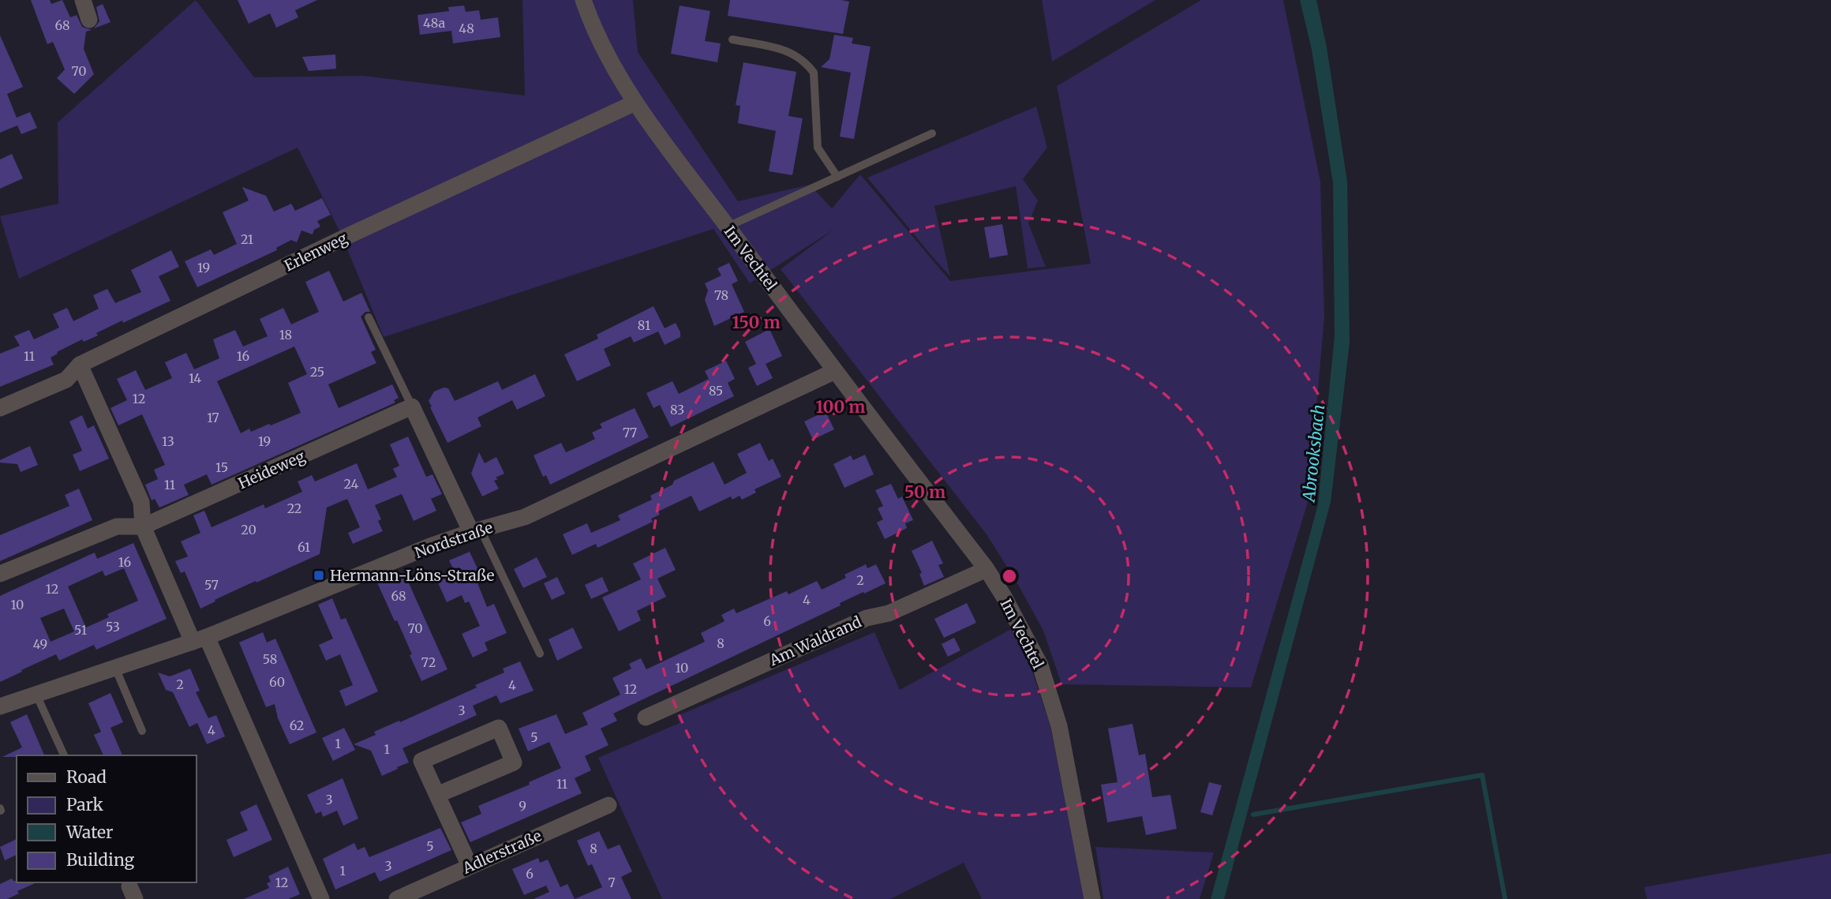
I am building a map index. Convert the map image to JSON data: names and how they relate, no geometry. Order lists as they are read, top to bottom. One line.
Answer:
{"streets":{"street":["Erlenweg","Im Vechtel","Heideweg","Nordstraße","Am Waldrand","Adlerstraße"]},"crossings":[["Erlenweg","Im Vechtel"],["Im Vechtel","Nordstraße"],["Im Vechtel","Am Waldrand"]],"water":["Abrooksbach"],"places":{"transit":["Hermann-Löns-Straße"]},"house_numbers":["48a","68","48","70","21","19","78","81","18","11","16","25","14","85","12","83","17","77","13","19","15","24","11","22","20","61","16","2","57","12","68","4","10","6","53","70","51","8","49","58","72","10","60","2","4","12","3","62","4","5","1","1","11","3","9","5","8","3","1","6","12","7"],"legend":["Road","Park","Water","Building"],"rings":["150 m","100 m","50 m"]}
